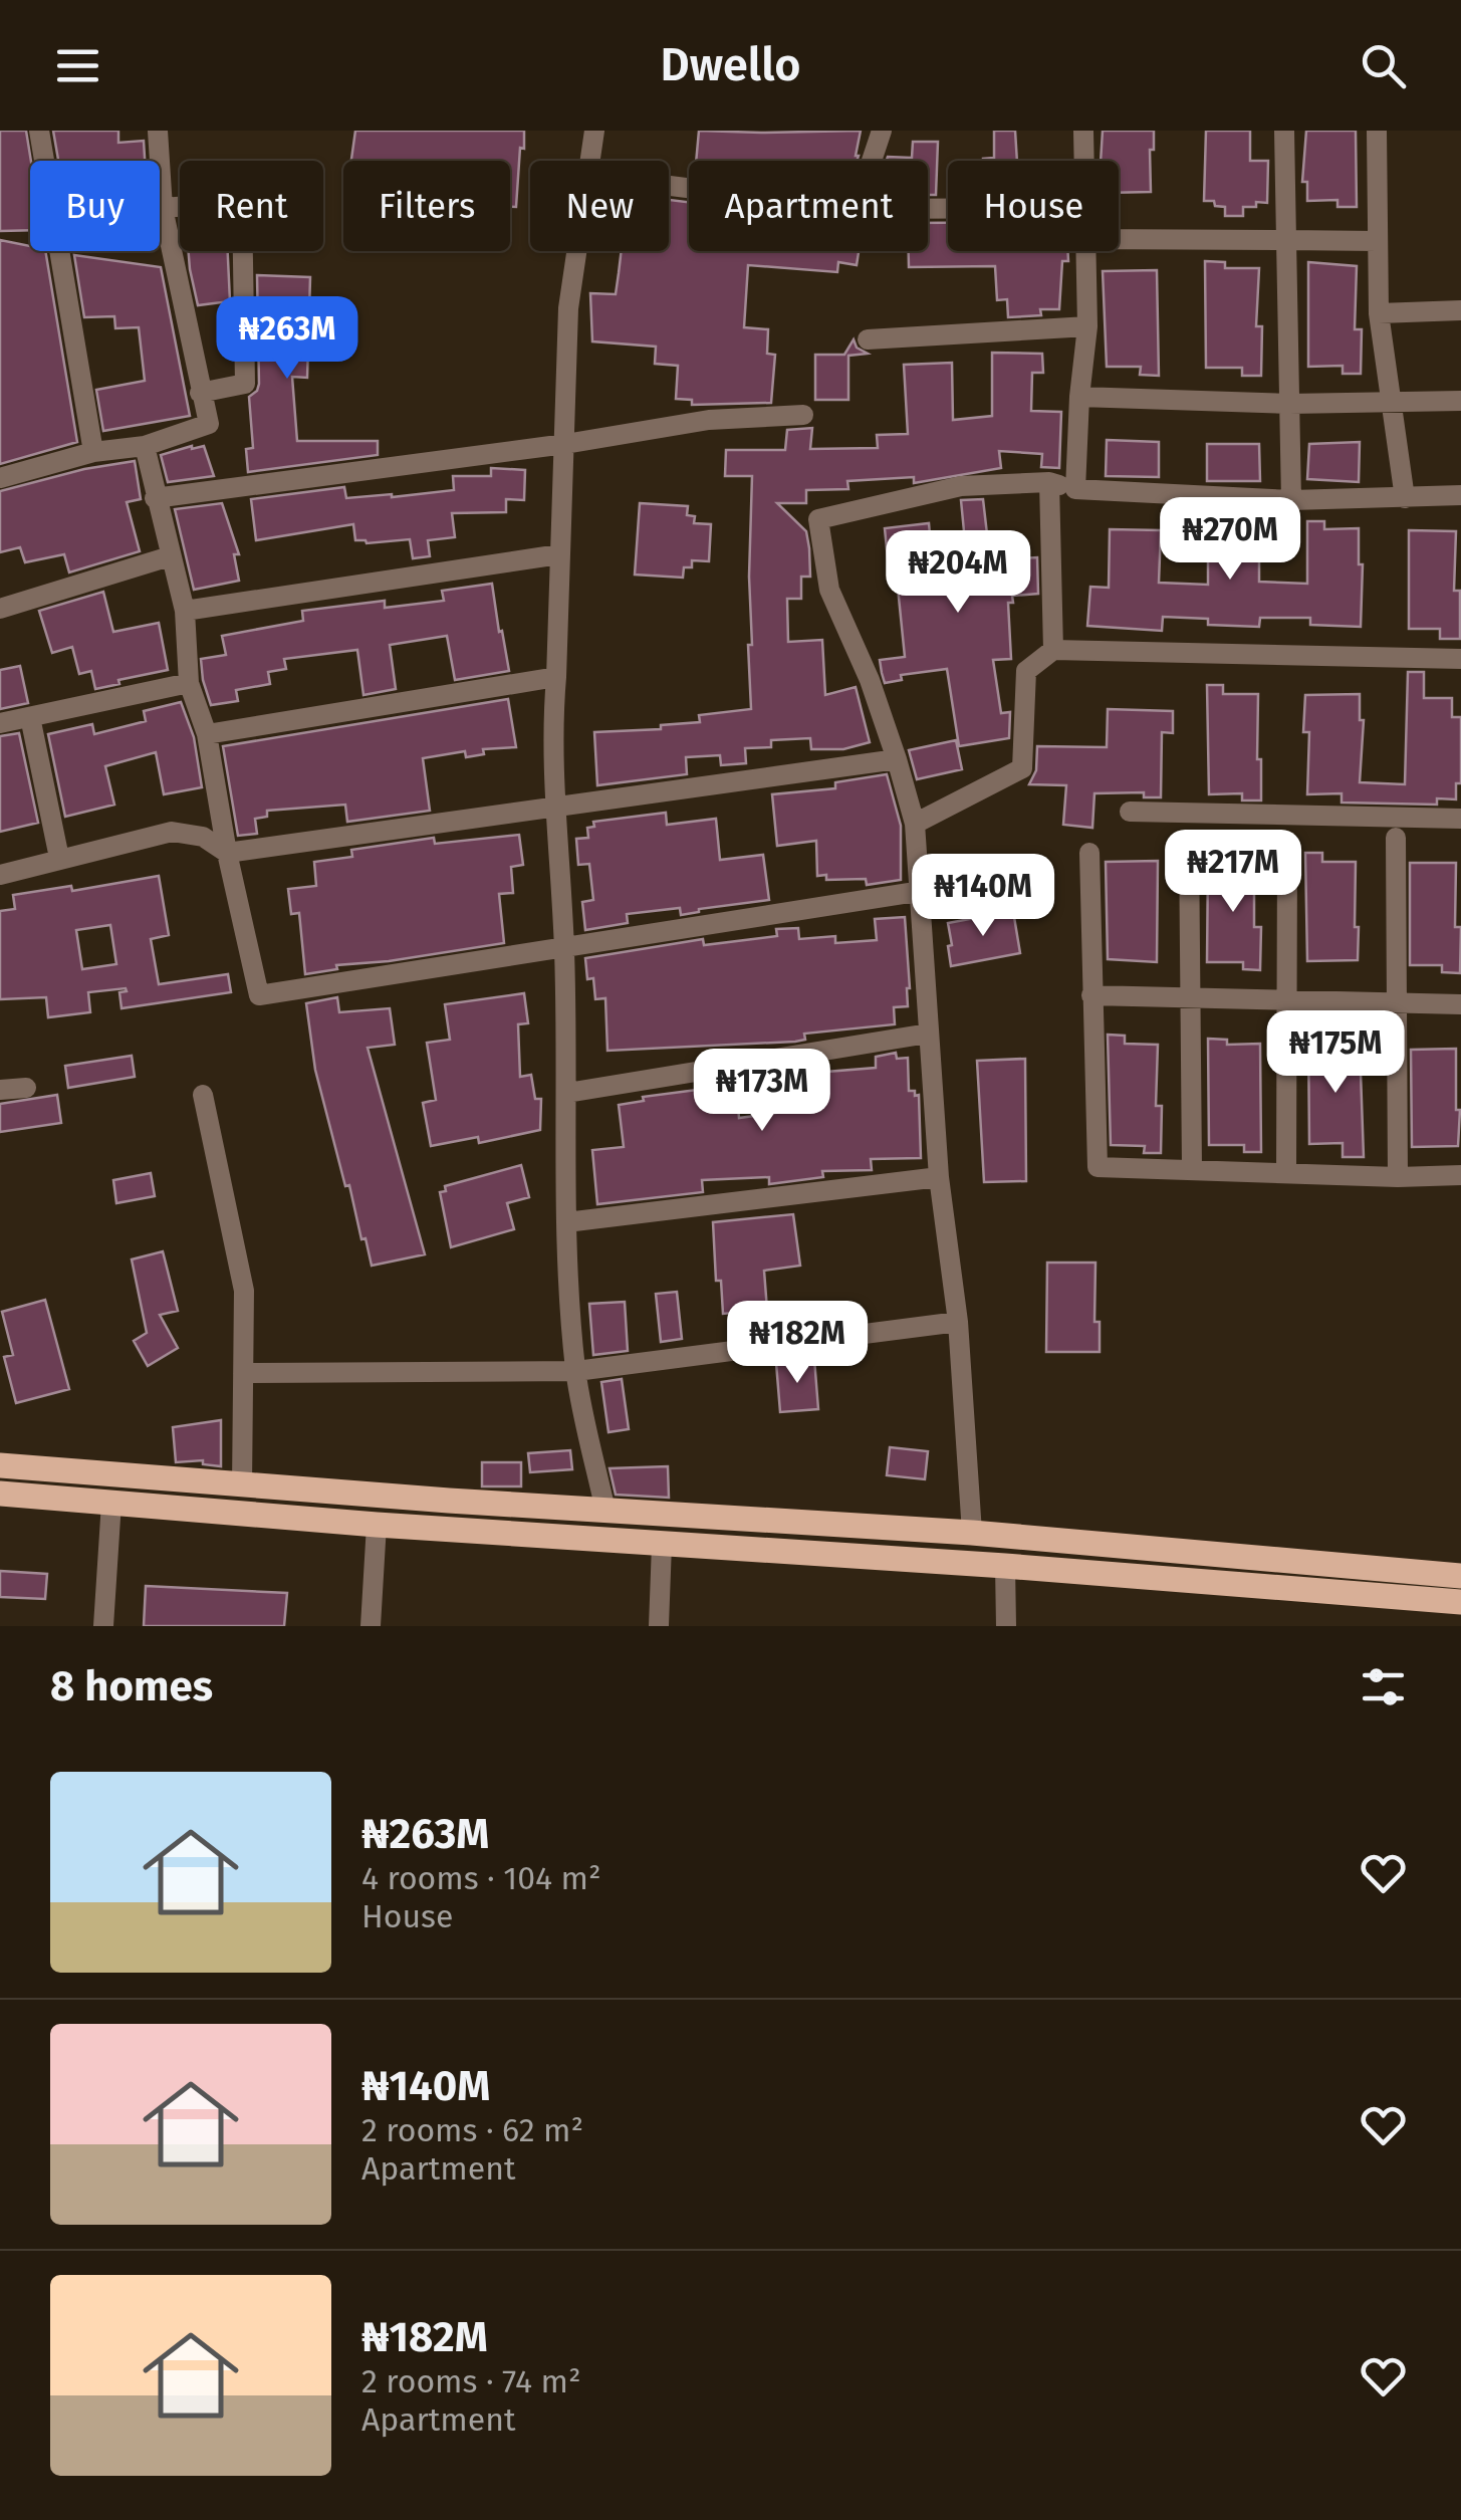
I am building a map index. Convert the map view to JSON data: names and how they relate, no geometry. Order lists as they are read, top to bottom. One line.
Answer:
{"page":{"header":"Dwello","chip":["Buy","Rent","Filters","New","Apartment","House"],"price":["₦263M","₦270M","₦204M","₦217M","₦140M","₦175M","₦173M","₦182M"],"heading":"8 homes","list":[{"name":"₦263M","note":"4 rooms · 104 m² · House"},{"name":"₦140M","note":"2 rooms · 62 m² · Apartment"},{"name":"₦182M","note":"2 rooms · 74 m² · Apartment"}]}}
